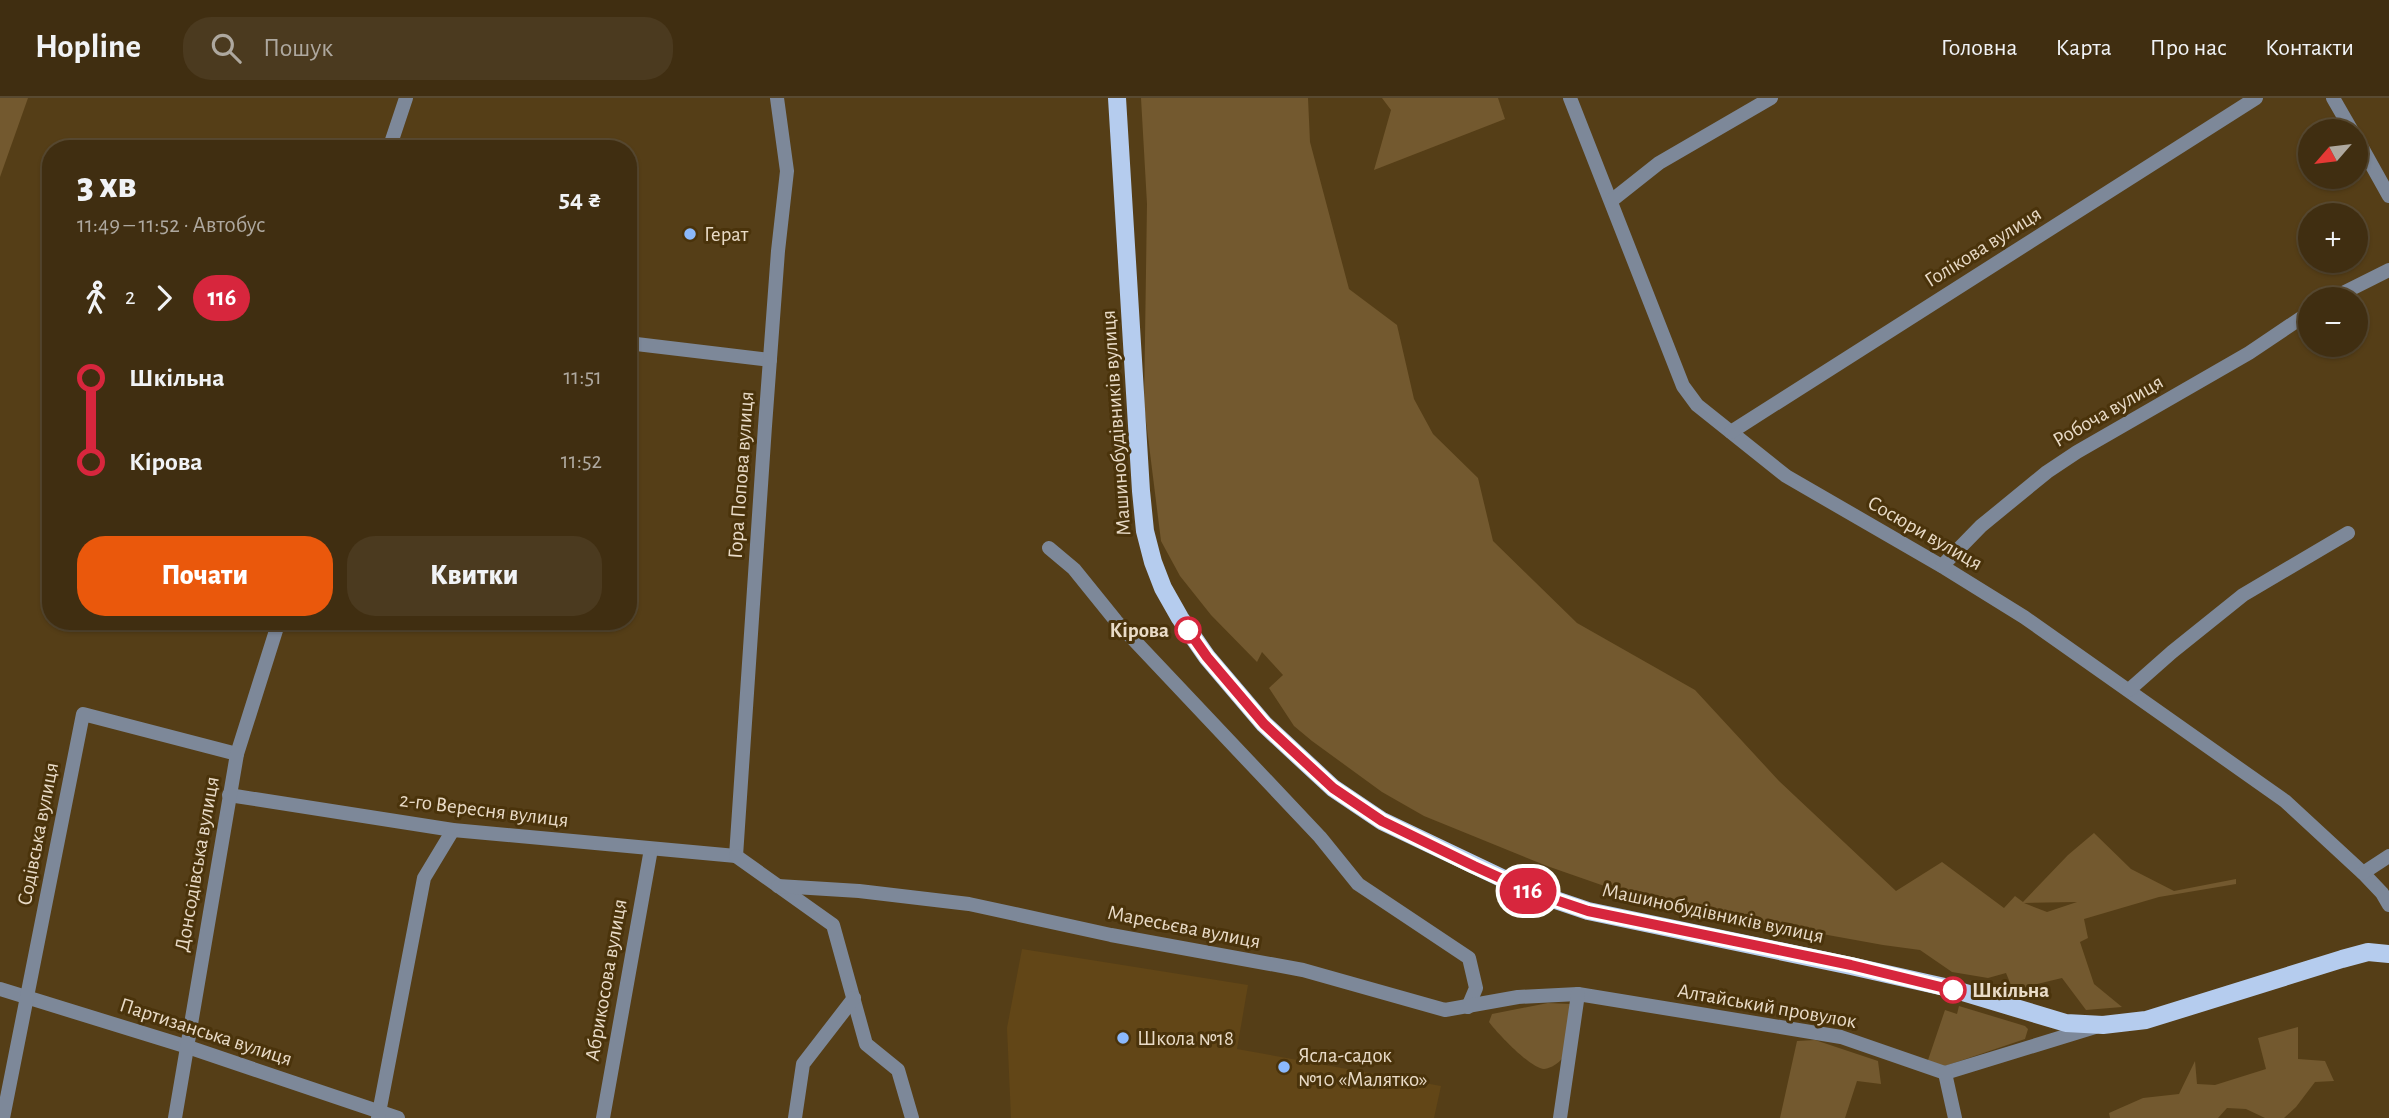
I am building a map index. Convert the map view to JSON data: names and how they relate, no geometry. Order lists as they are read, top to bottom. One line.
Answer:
{"streets":{"main road":["Машинобудівників вулиця"],"street":["Голікова вулиця","Робоча вулиця","Гора Попова вулиця","Сосюри вулиця","2-го Вересня вулиця","Содівська вулиця","Донсодівська вулиця","Маресьєва вулиця","Абрикосова вулиця","Алтайський провулок","Партизанська вулиця"]},"crossings":[["Голікова вулиця","Сосюри вулиця"],["Робоча вулиця","Сосюри вулиця"],["Гора Попова вулиця","2-го Вересня вулиця"],["2-го Вересня вулиця","Донсодівська вулиця"],["2-го Вересня вулиця","Абрикосова вулиця"],["Содівська вулиця","Донсодівська вулиця"],["Содівська вулиця","Партизанська вулиця"],["Донсодівська вулиця","Партизанська вулиця"],["Маресьєва вулиця","Алтайський провулок"]],"places":["Герат","Кірова","Шкільна","Школа №18","Ясла-садок №10 «Малятко»"],"lines":["bus line 116"],"north":"bottom left","page":{"header":"Hopline","search":"Пошук","nav":["Головна","Карта","Про нас","Контакти"],"on_map":"116","map_buttons":["+","−"],"heading":["3 хв","11:49 – 11:52 · Автобус","54 ₴"],"legs":["2","116"],"list":[{"name":"Шкільна","value":"11:51"},{"name":"Кірова","value":"11:52"}],"buttons":["Почати","Квитки"]}}
